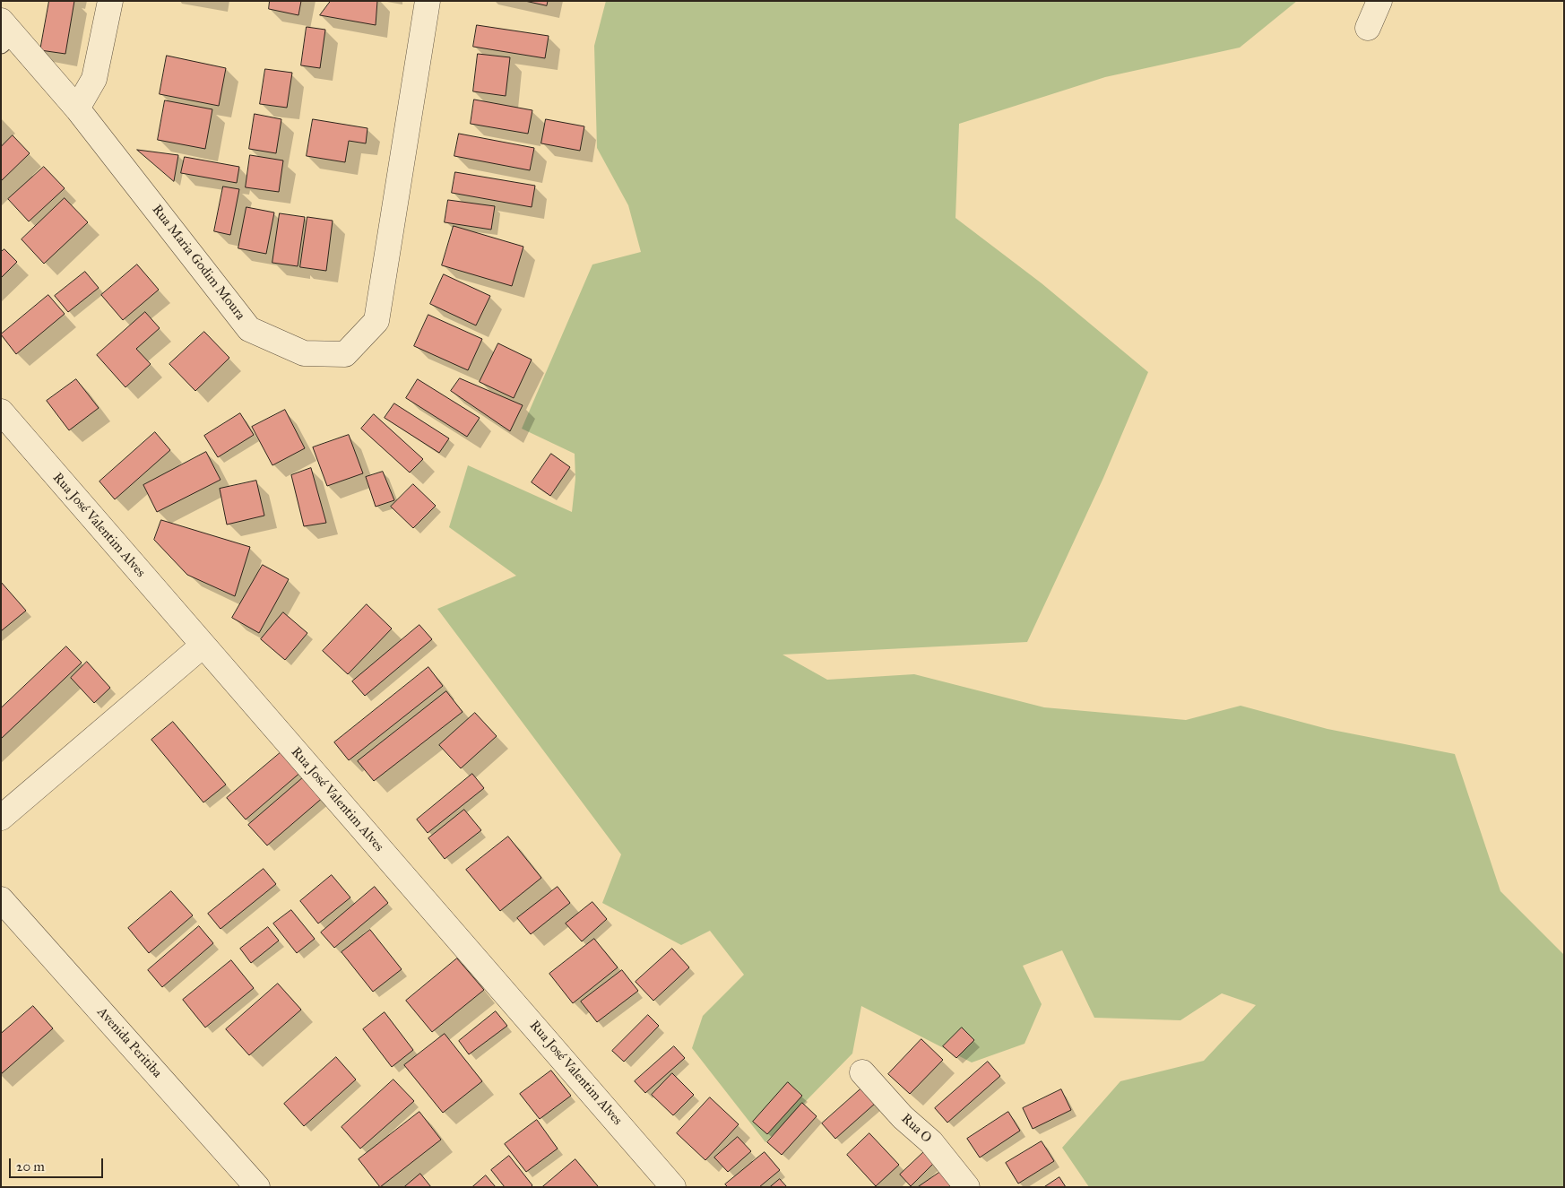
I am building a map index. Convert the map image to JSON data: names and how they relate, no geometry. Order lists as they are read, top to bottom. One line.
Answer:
{"streets":{"street":["Rua Maria Godim Moura","Rua José Valentim Alves","Avenida Peritiba","Rua O"]},"scale_bar":"20 m"}
